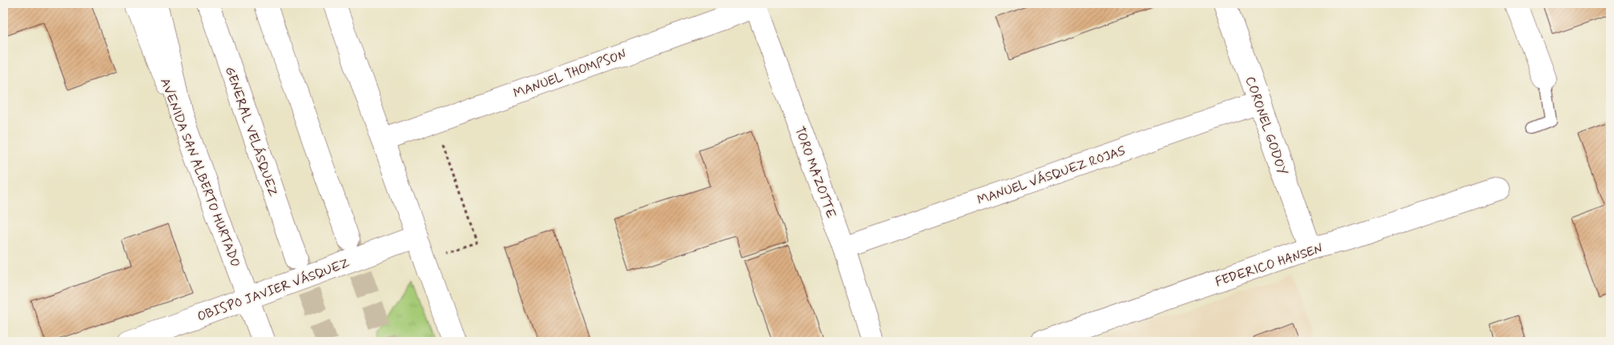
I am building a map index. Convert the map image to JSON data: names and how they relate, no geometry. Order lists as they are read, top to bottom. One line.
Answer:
{"streets":{"main road":["MANUEL THOMPSON","CORONEL GODOY","GENERAL VELÁSQUEZ","AVENIDA SAN ALBERTO HURTADO","TORO MAZOTTE","MANUEL VÁSQUEZ ROJAS","FEDERICO HANSEN","OBISPO JAVIER VÁSQUEZ"]},"crossings":[["MANUEL THOMPSON","TORO MAZOTTE"],["CORONEL GODOY","MANUEL VÁSQUEZ ROJAS"],["CORONEL GODOY","FEDERICO HANSEN"],["AVENIDA SAN ALBERTO HURTADO","OBISPO JAVIER VÁSQUEZ"],["TORO MAZOTTE","MANUEL VÁSQUEZ ROJAS"]]}
